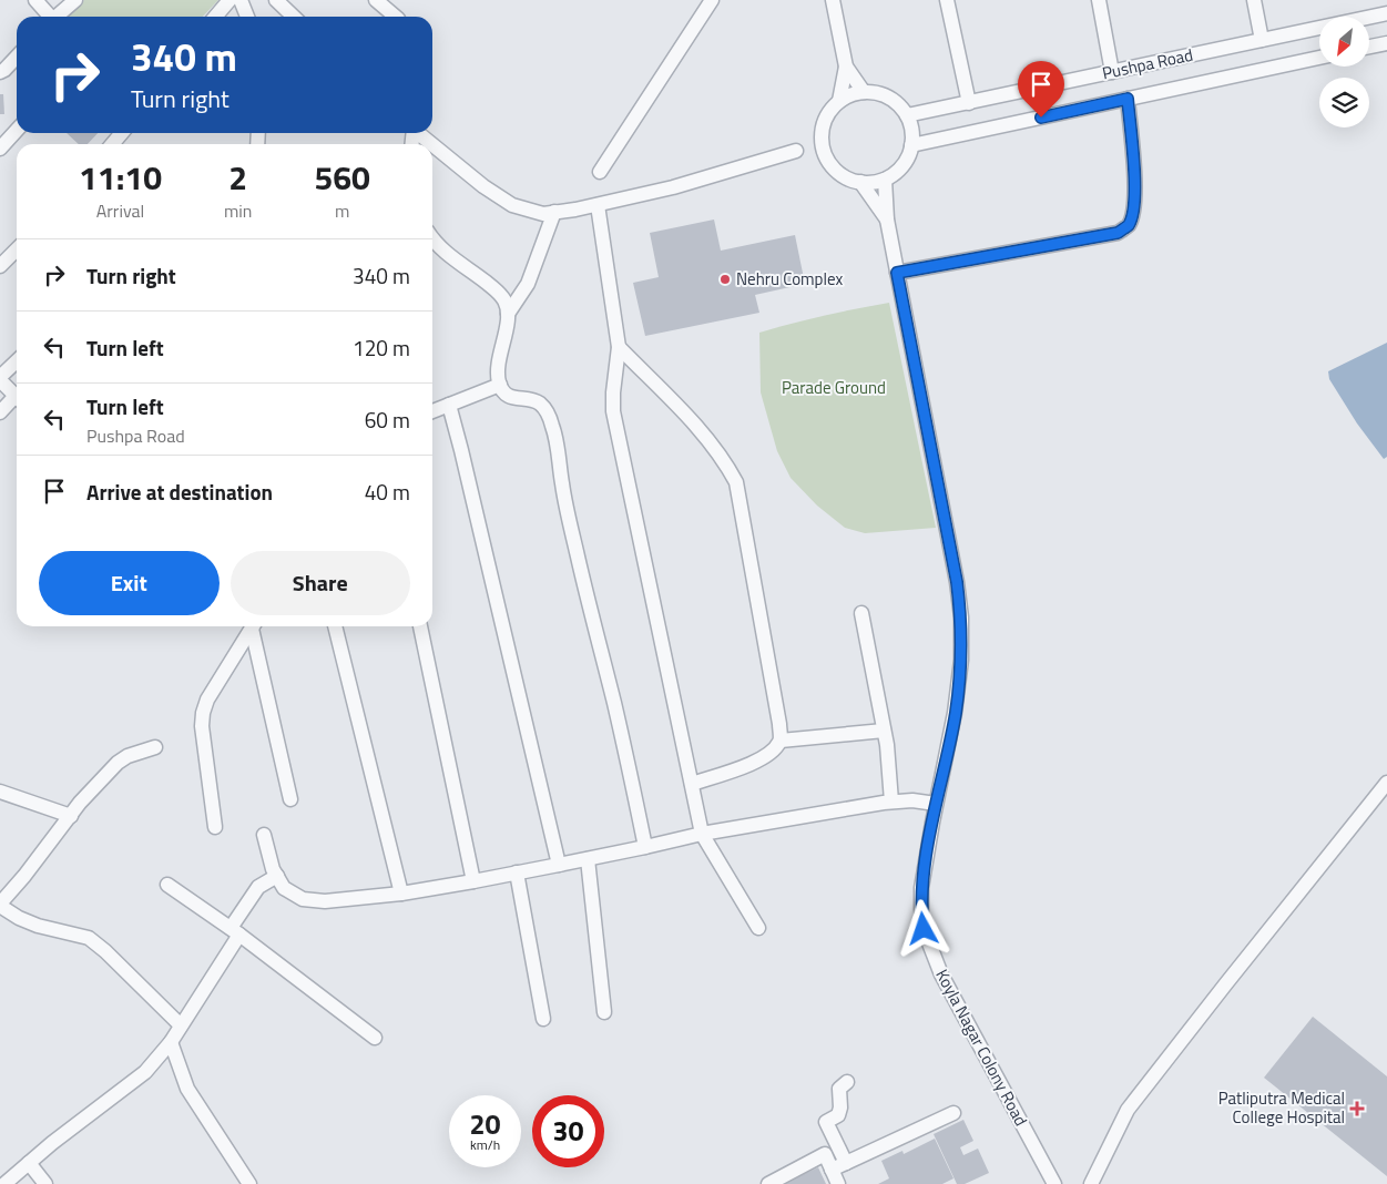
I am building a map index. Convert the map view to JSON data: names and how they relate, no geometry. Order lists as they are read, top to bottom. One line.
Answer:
{"streets":{"street":["Pushpa Road","Koyla Nagar Colony Road"]},"crossings":[["Pushpa Road","Koyla Nagar Colony Road"]],"parks":["Parade Ground"],"places":{"other":["Nehru Complex"],"health":["Patliputra Medical College Hospital"]},"north":"bottom left","page":{"turn":["340 m","Turn right"],"eta":["11:10","Arrival","2","min","560","m"],"list":[{"name":"Turn right","value":"340 m"},{"name":"Turn left","value":"120 m"},{"name":"Turn left","note":"Pushpa Road","value":"60 m"},{"name":"Arrive at destination","value":"40 m"}],"buttons":["Exit","Share"],"speed":"20 km/h","limit":"30"}}
